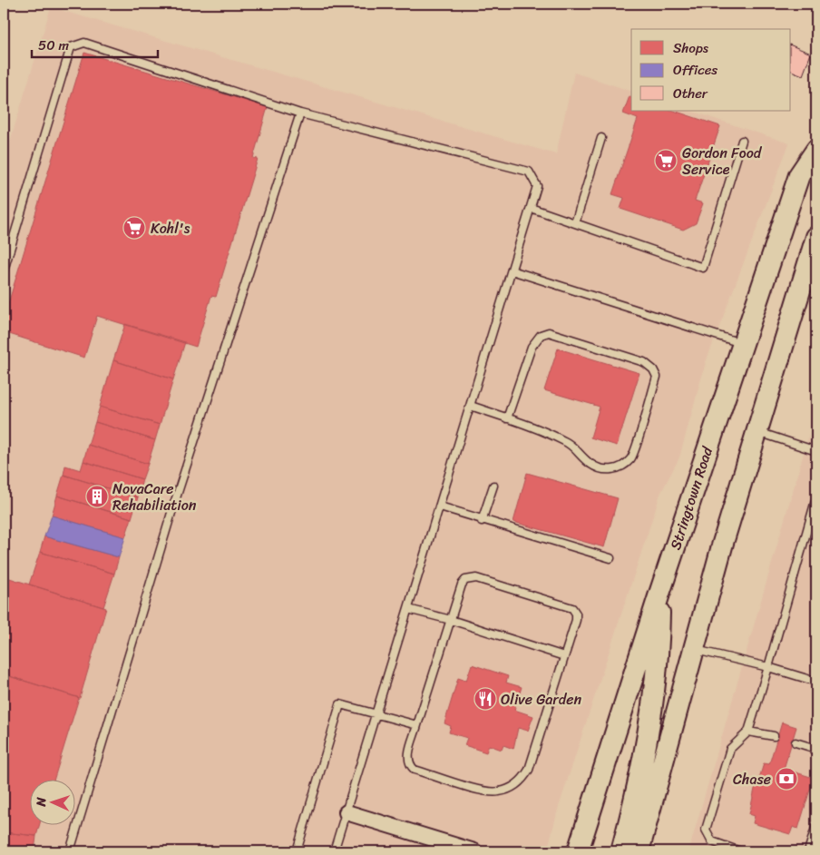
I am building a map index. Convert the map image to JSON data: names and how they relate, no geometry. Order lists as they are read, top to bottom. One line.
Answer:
{"streets":{"main road":["Stringtown Road"]},"places":{"supermarket":["Gordon Food Service","Kohl's"],"building":["NovaCare Rehabiliation"],"restaurant":["Olive Garden"],"bank":["Chase"]},"legend":["Shops","Offices","Other"],"scale_bar":"50 m","north":"left"}
